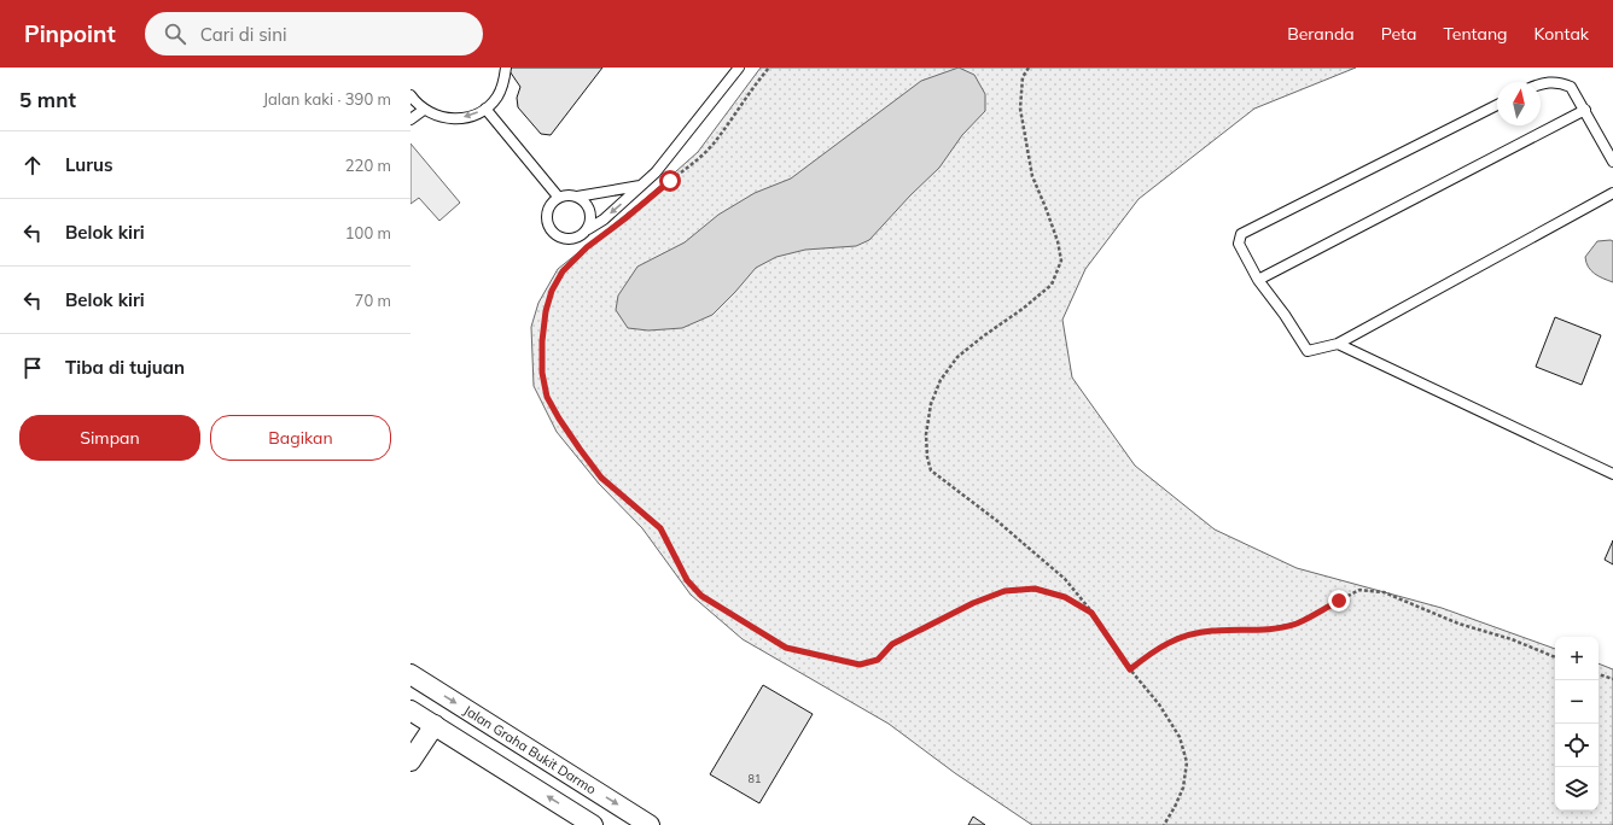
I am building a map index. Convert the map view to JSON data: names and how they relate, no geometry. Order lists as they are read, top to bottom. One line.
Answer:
{"streets":{"street":["Jalan Graha Bukit Darmo"]},"house_numbers":["81"],"north":"top","page":{"header":"Pinpoint","search":"Cari di sini","nav":["Beranda","Peta","Tentang","Kontak"],"heading":["5 mnt","Jalan kaki · 390 m"],"list":[["Lurus","220 m"],["Belok kiri","100 m"],["Belok kiri","70 m"],"Tiba di tujuan"],"buttons":["Simpan","Bagikan"],"map_buttons":["+","−"]}}
